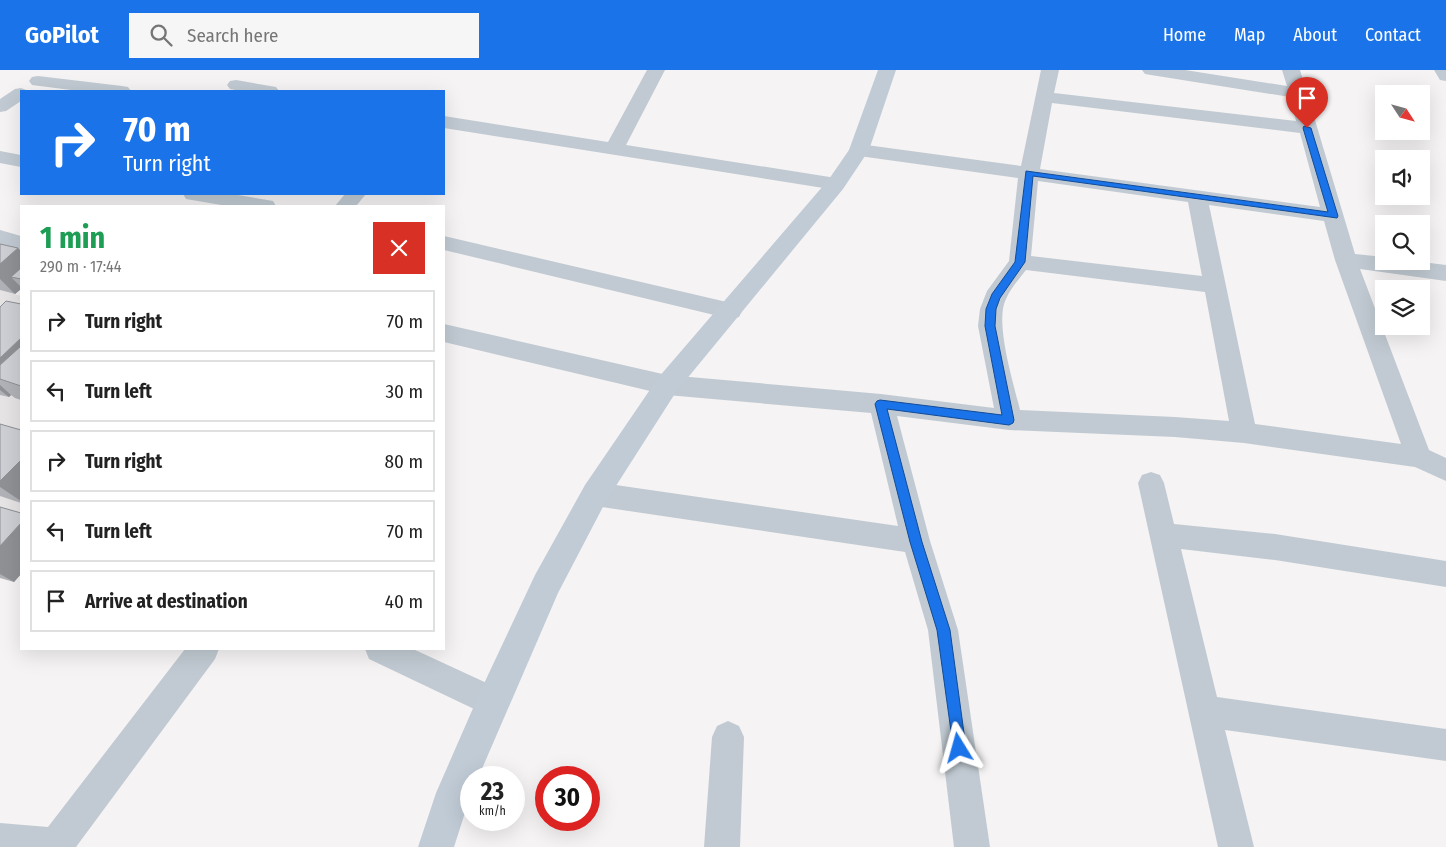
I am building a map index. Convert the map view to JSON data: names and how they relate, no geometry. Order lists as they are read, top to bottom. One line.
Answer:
{"north":"bottom right","page":{"header":"GoPilot","search":"Search here","nav":["Home","Map","About","Contact"],"turn":["70 m","Turn right"],"heading":["1 min","290 m · 17:44"],"list":[{"name":"Turn right","value":"70 m"},{"name":"Turn left","value":"30 m"},{"name":"Turn right","value":"80 m"},{"name":"Turn left","value":"70 m"},{"name":"Arrive at destination","value":"40 m"}],"speed":"23 km/h","limit":"30"}}
